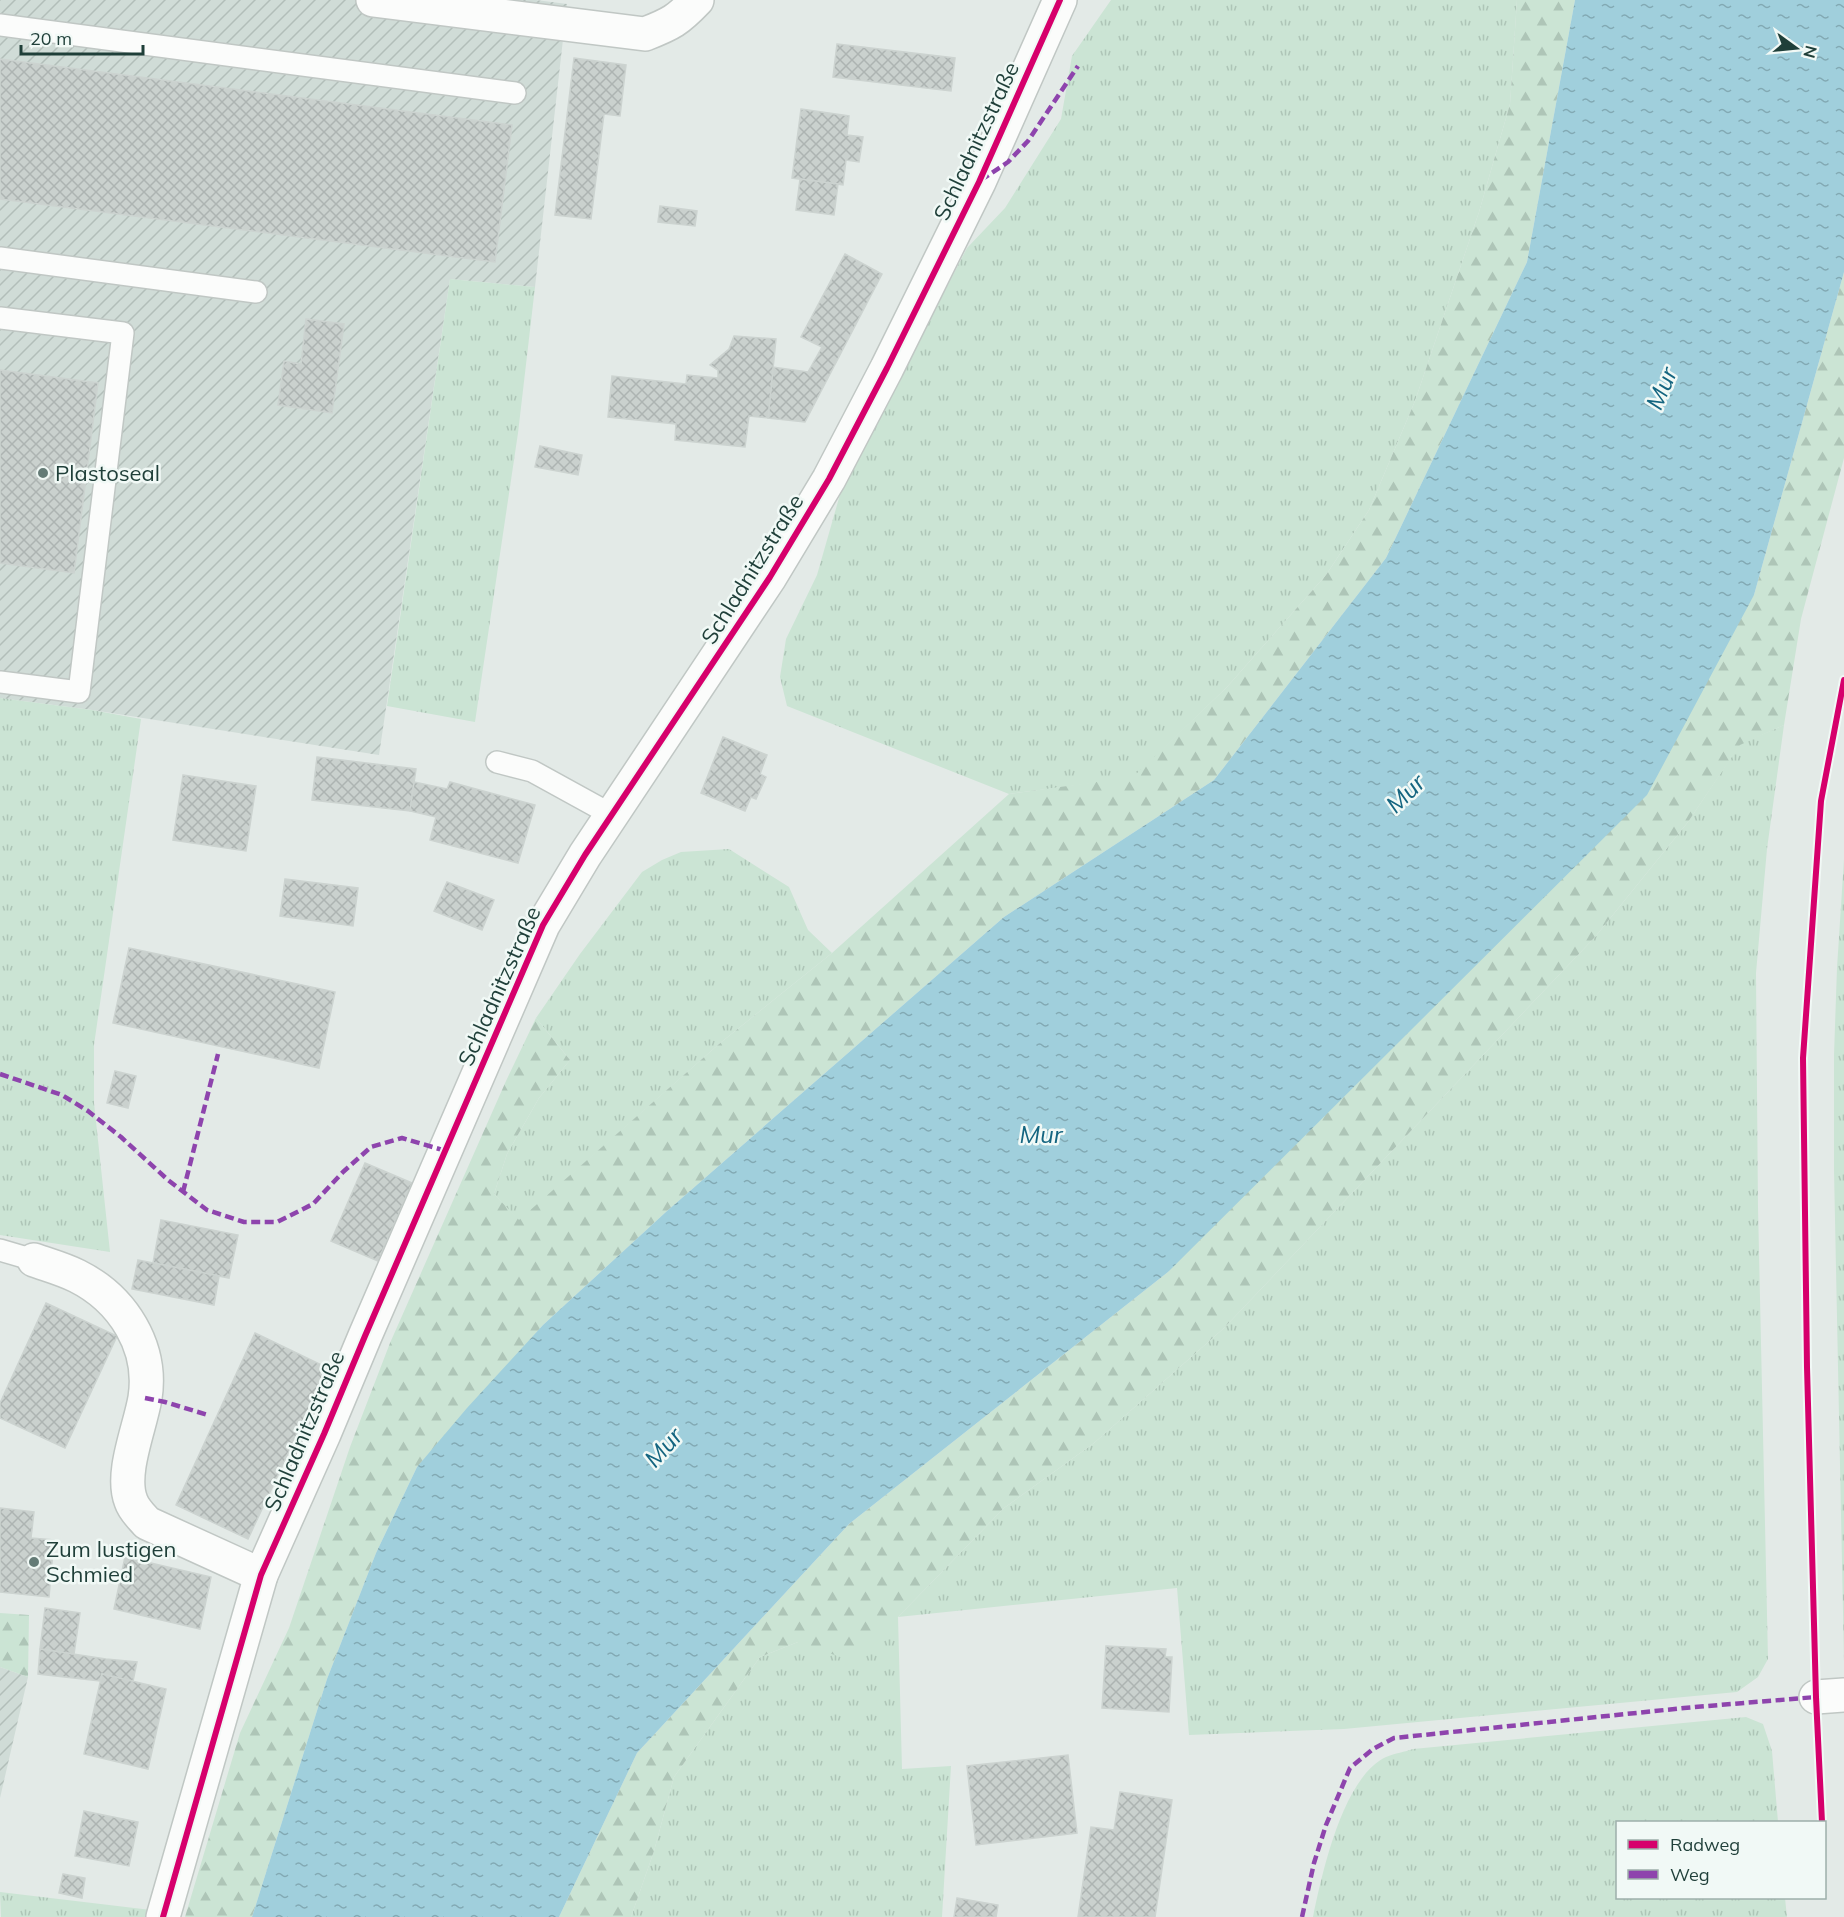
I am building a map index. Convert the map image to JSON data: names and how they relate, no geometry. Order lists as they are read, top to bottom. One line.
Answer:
{"streets":{"street":["Schladnitzstraße"]},"water":["Mur"],"places":["Plastoseal","Zum lustigen Schmied"],"legend":["Radweg","Weg"],"scale_bar":"20 m","north":"right"}
